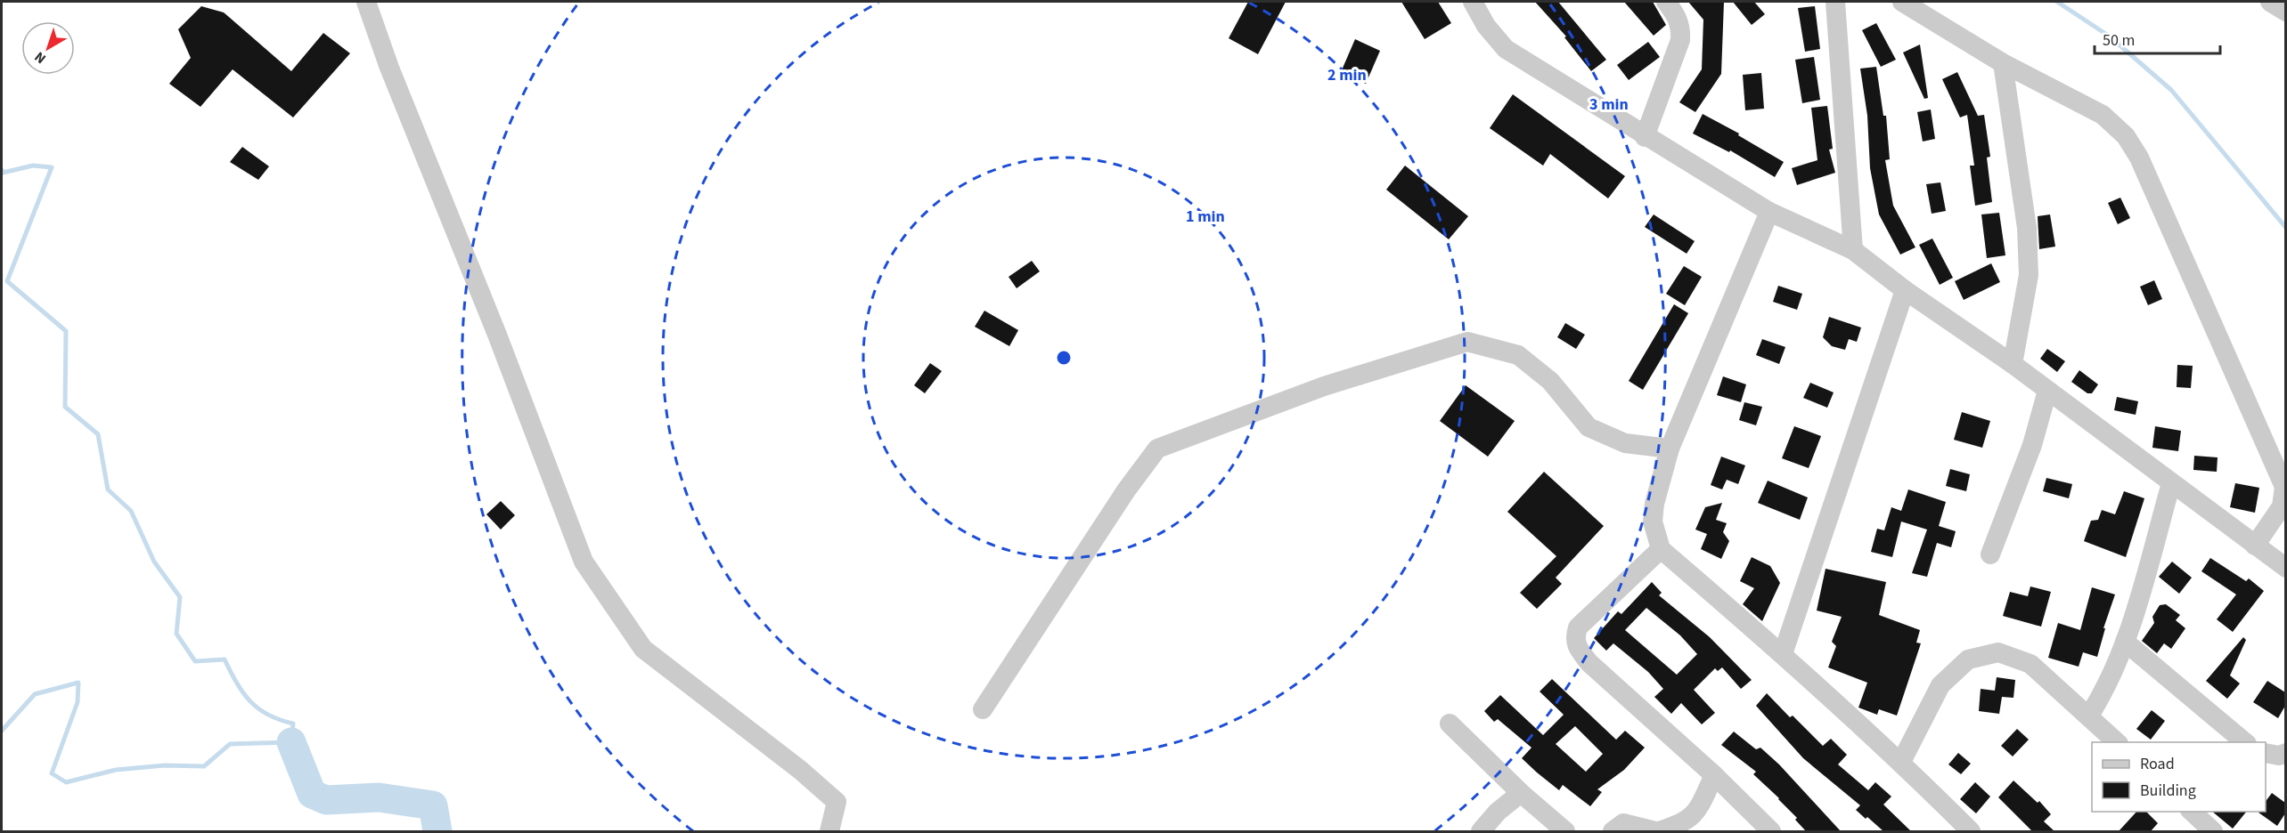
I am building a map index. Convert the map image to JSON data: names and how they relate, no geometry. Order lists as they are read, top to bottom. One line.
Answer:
{"legend":["Road","Building"],"scale_bar":"50 m","north":"bottom left","rings":["2 min","3 min","1 min"]}
